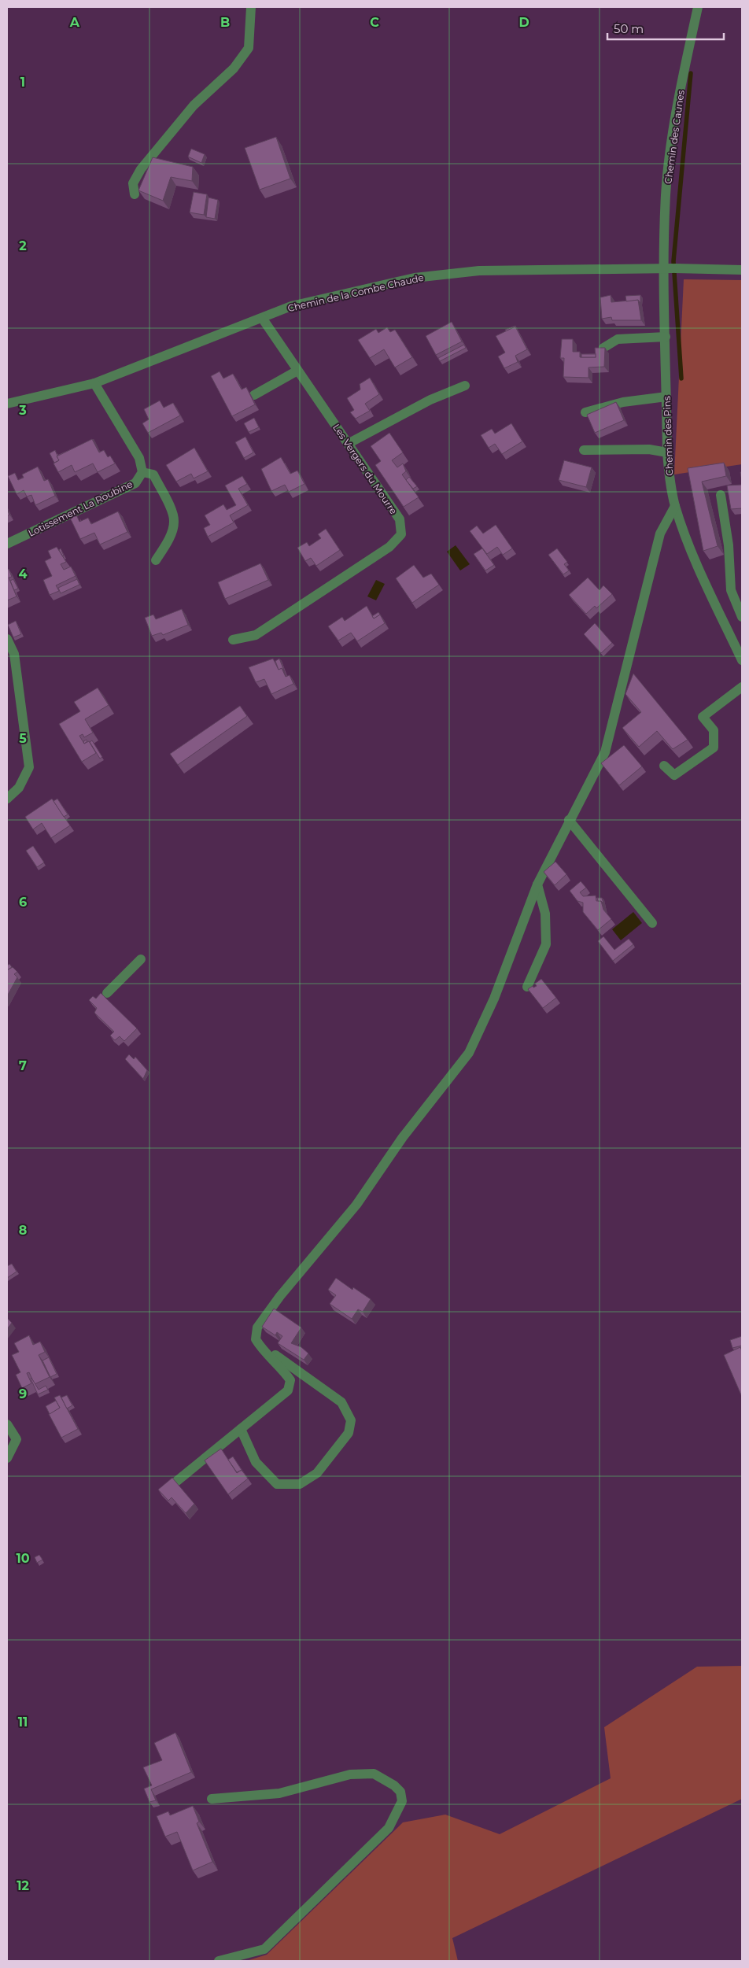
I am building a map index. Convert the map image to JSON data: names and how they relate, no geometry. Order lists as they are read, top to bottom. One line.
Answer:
{"streets":{"street":["Chemin des Caunes","Chemin de la Combe Chaude","Chemin des Pins","Les Vergers du Mourre","Lotissement La Roubine"]},"crossings":[["Chemin des Caunes","Chemin de la Combe Chaude"],["Chemin des Caunes","Chemin des Pins"],["Chemin de la Combe Chaude","Chemin des Pins"],["Chemin de la Combe Chaude","Les Vergers du Mourre"],["Chemin de la Combe Chaude","Lotissement La Roubine"]],"scale_bar":"50 m","grid":{"columns":["A","B","C","D"],"rows":["1","2","3","4","5","6","7","8","9","10","11","12"]}}
